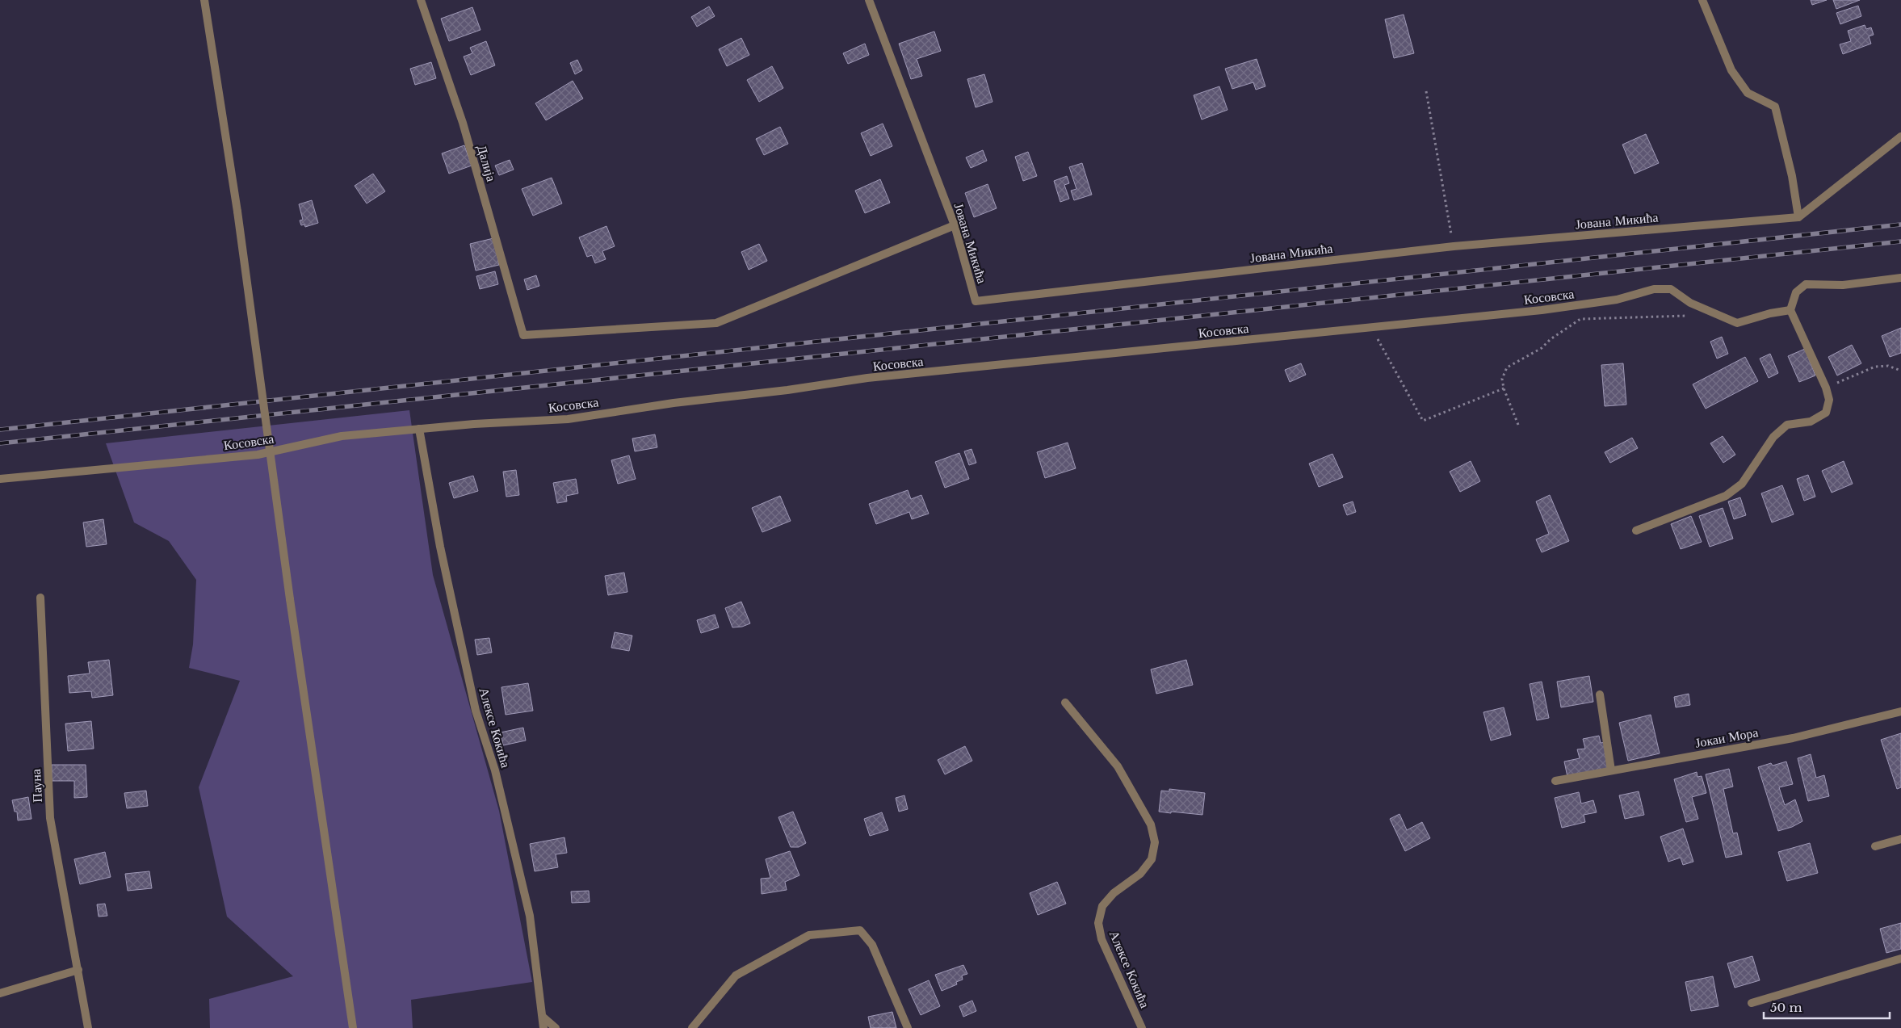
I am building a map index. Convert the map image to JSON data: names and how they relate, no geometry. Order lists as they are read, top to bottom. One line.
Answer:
{"streets":{"street":["Далија","Јована Микића","Косовска","Алексе Кокића","Јокаи Мора","Пауна"]},"crossings":[["Далија","Јована Микића"],["Косовска","Алексе Кокића"]],"scale_bar":"50 m"}
